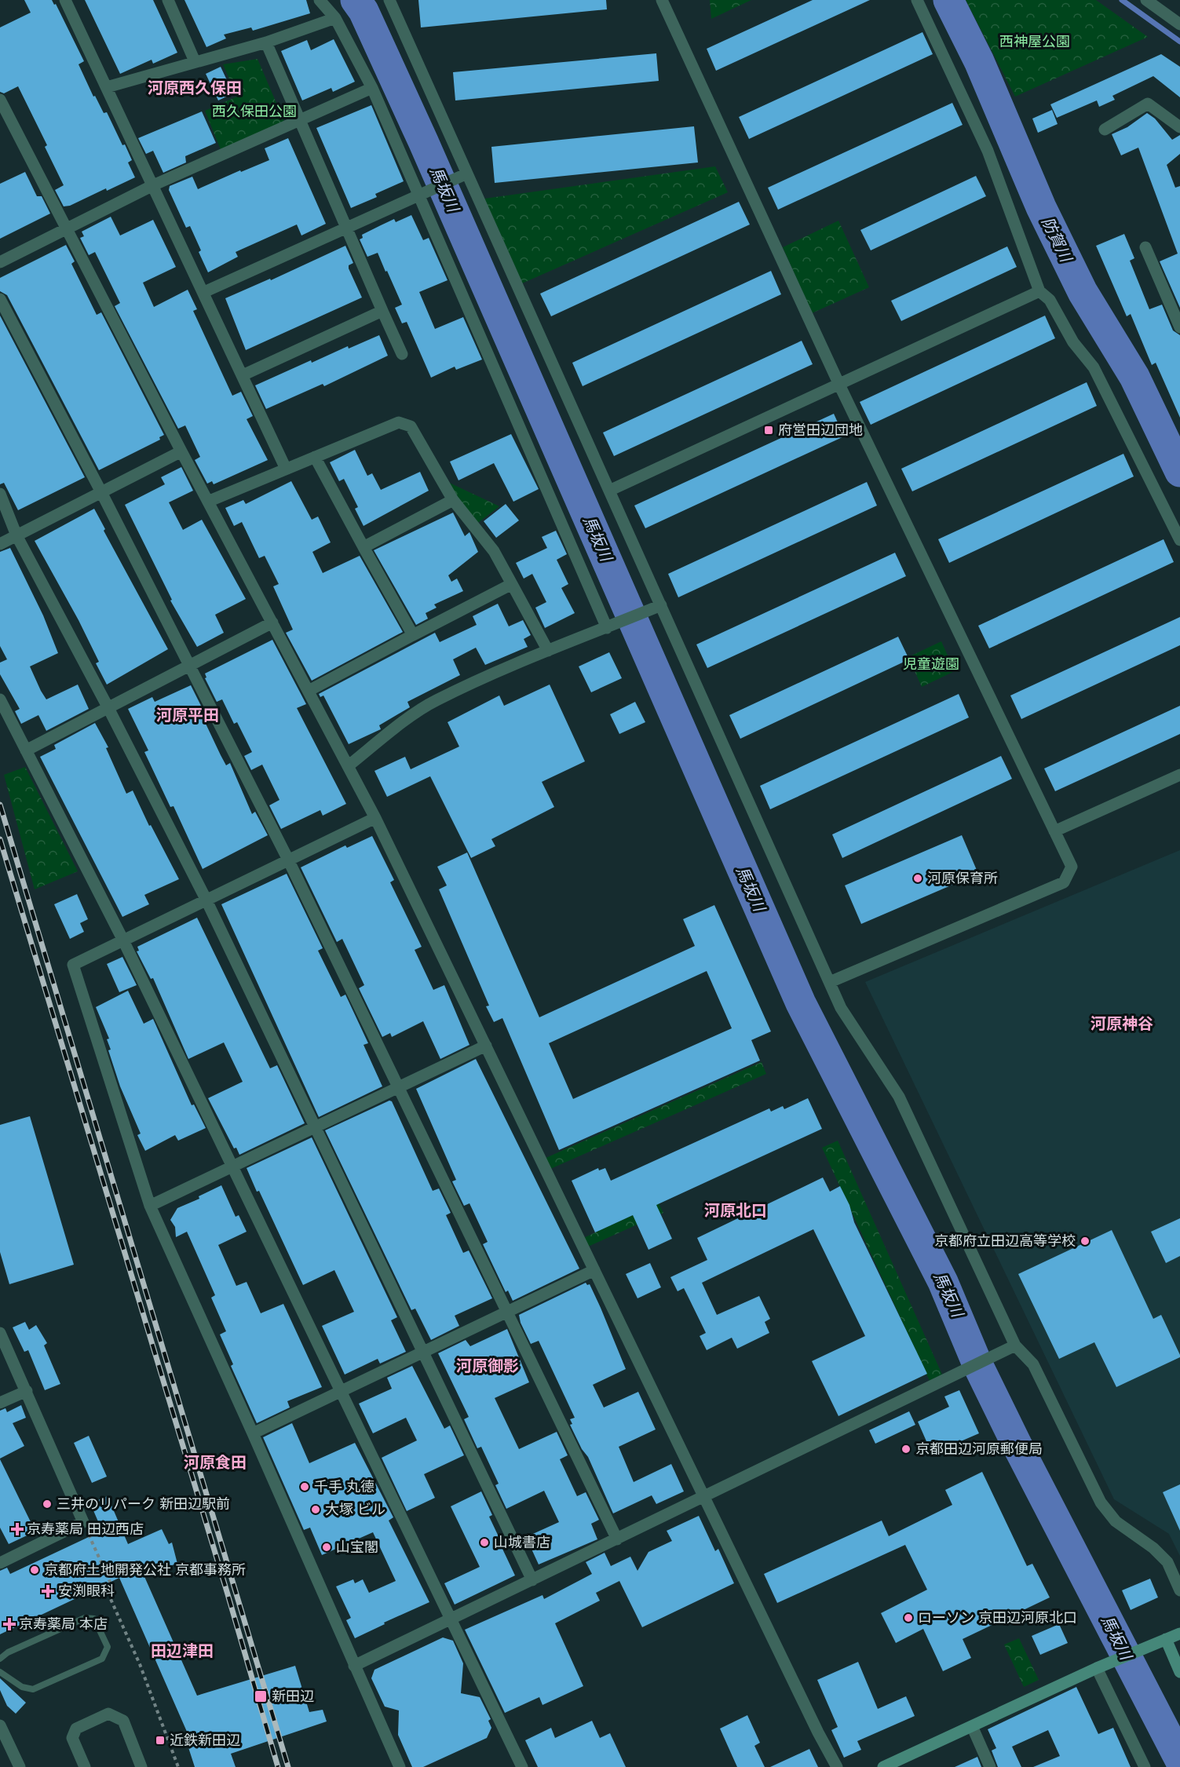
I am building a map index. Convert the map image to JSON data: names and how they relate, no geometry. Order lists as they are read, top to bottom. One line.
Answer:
{"districts":["河原西久保田","河原平田","河原神谷","河原北口","河原御影","河原食田","田辺津田"],"water":["馬坂川","防賀川"],"parks":["西神屋公園","西久保田公園","児童遊園"],"places":{"transit":["府営田辺団地","新田辺","近鉄新田辺"],"other":["河原保育所","京都府立田辺高等学校","京都田辺河原郵便局","千手 丸德","三井のリパーク 新田辺駅前","大塚 ビル","山城書店","山宝閣","京都府土地開発公社 京都事務所","ローソン 京田辺河原北口"],"health":["京寿薬局 田辺西店","安渕眼科","京寿薬局 本店"]}}
